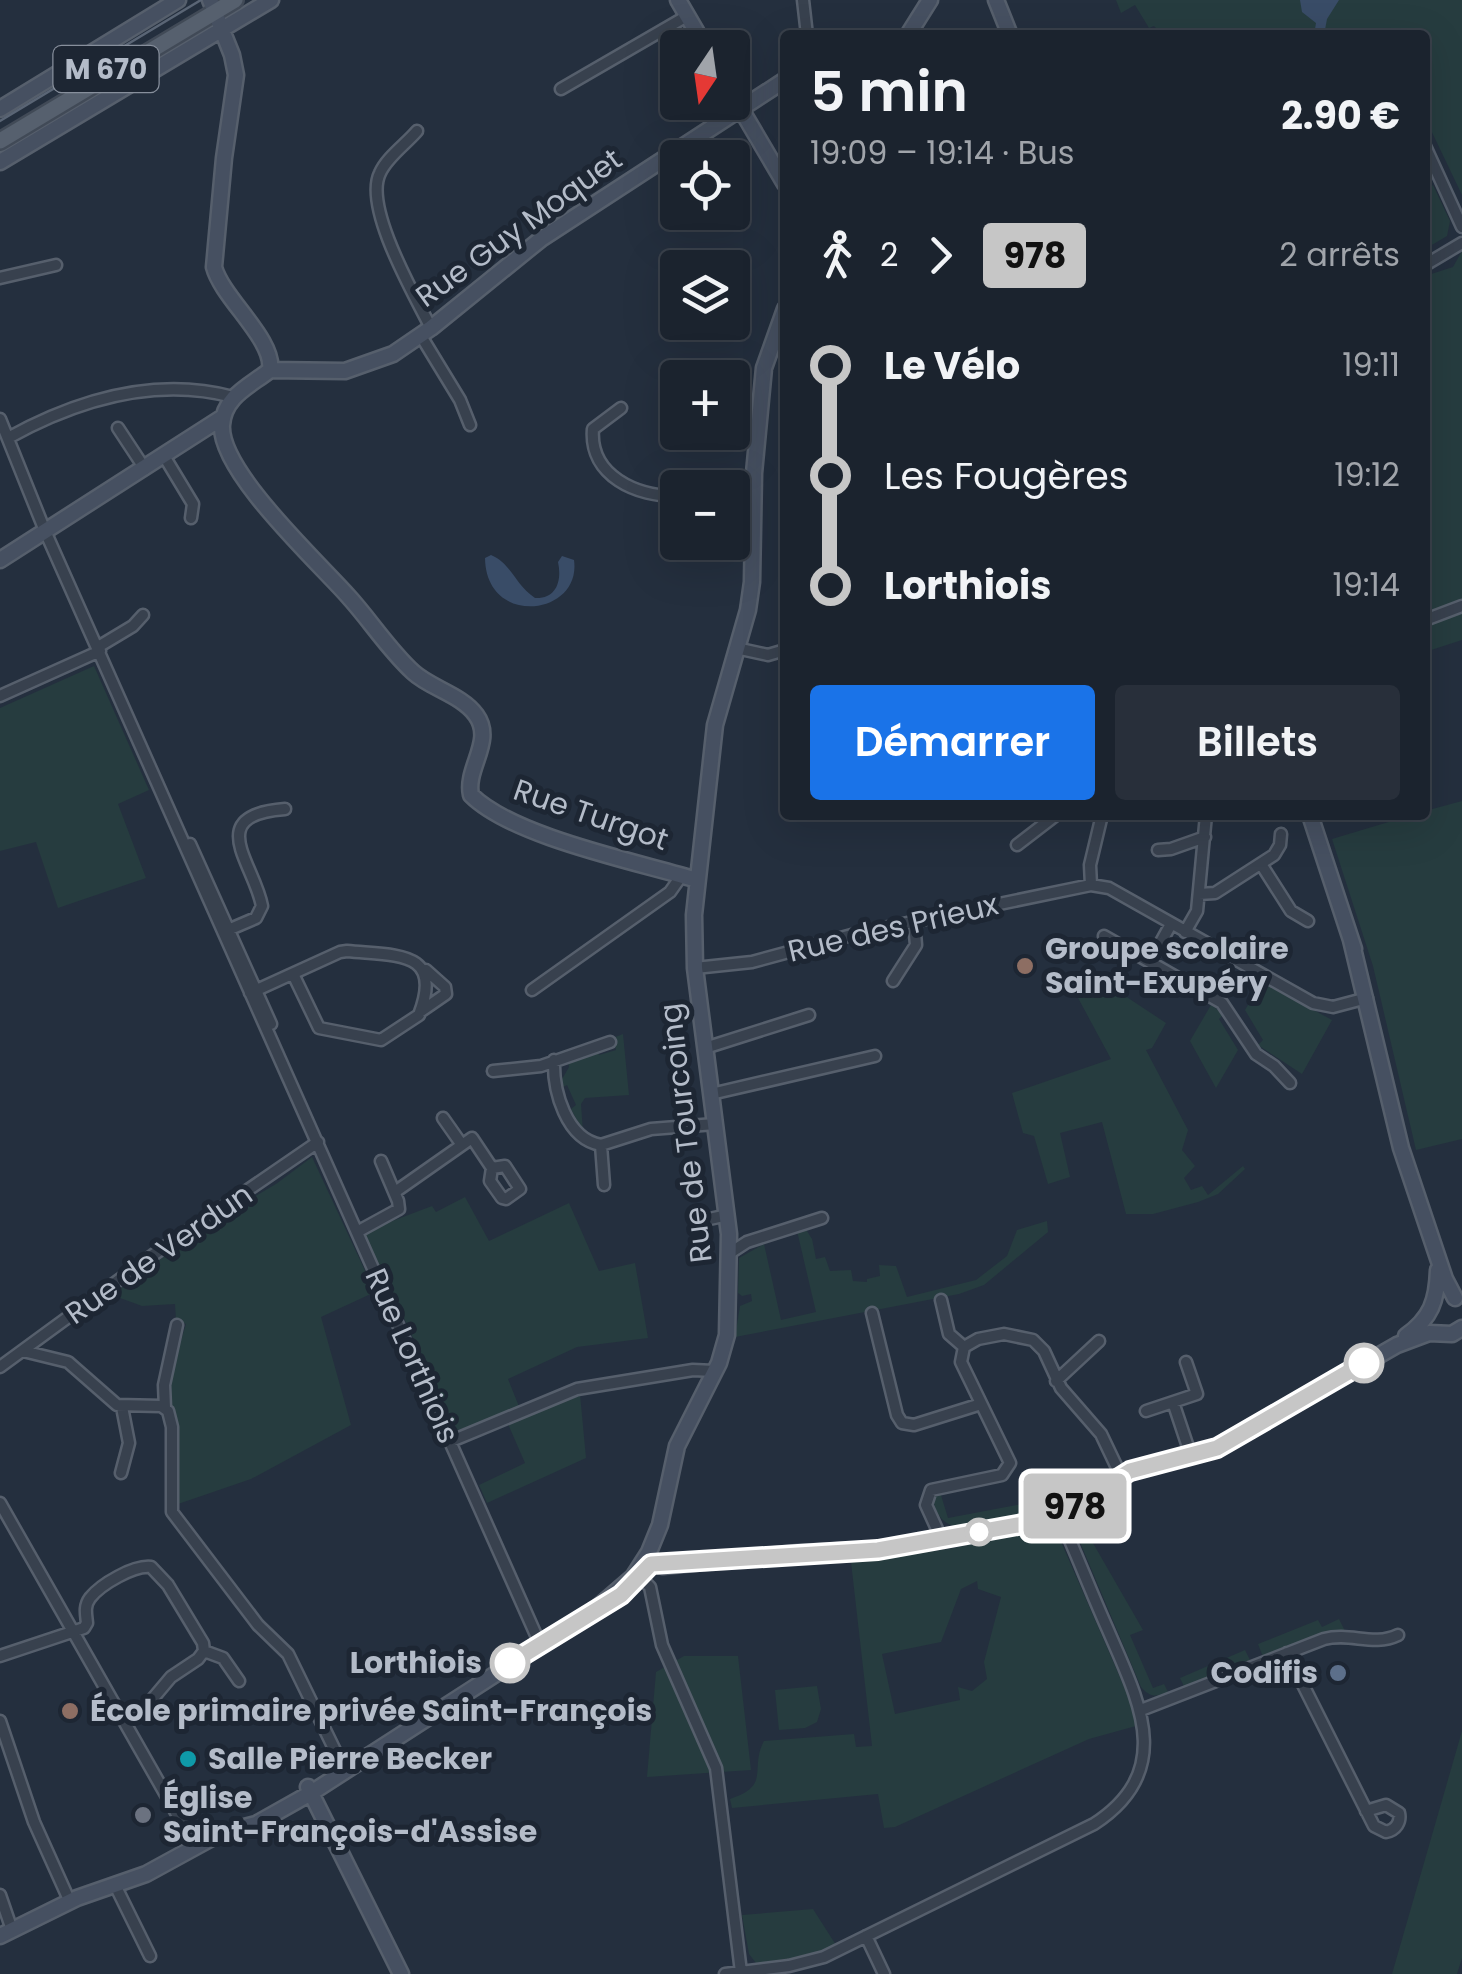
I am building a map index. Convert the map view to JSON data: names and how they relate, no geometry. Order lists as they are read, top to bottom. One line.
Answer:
{"streets":{"main road":["M 670"],"street":["Rue Guy Moquet","Rue Turgot","Rue des Prieux","Rue de Tourcoing","Rue de Verdun","Rue Lorthiois"]},"crossings":[["Rue Turgot","Rue de Tourcoing"],["Rue des Prieux","Rue de Tourcoing"],["Rue de Verdun","Rue Lorthiois"]],"places":["Groupe scolaire Saint-Exupéry","Lorthiois","Codifis","École primaire privée Saint-François","Salle Pierre Becker","Église Saint-François-d'Assise"],"lines":["bus line 978"],"north":"bottom","page":{"on_map":"978","map_buttons":["+","−"],"heading":["5 min","19:09 – 19:14 · Bus","2.90 €"],"legs":["2","978","2 arrêts"],"list":[{"name":"Le Vélo","value":"19:11"},{"name":"Les Fougères","value":"19:12"},{"name":"Lorthiois","value":"19:14"}],"buttons":["Démarrer","Billets"]}}
